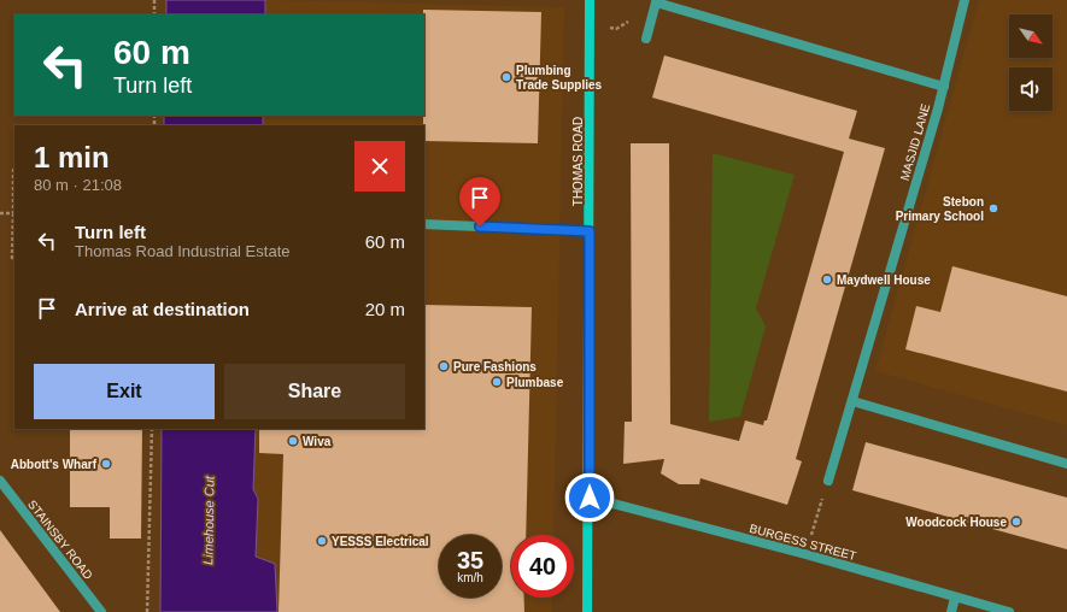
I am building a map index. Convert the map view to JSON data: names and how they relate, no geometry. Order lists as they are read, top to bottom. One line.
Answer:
{"streets":{"street":["MASJID LANE","THOMAS ROAD","STAINSBY ROAD","BURGESS STREET"]},"crossings":[["THOMAS ROAD","BURGESS STREET"]],"water":["Limehouse Cut"],"places":["Plumbing Trade Supplies","Stebon Primary School","Maydwell House","Pure Fashions","Plumbase","Wiva","Abbott's Wharf","Woodcock House","YESSS Electrical"],"north":"bottom right","page":{"turn":["60 m","Turn left"],"heading":["1 min","80 m · 21:08"],"list":[{"name":"Turn left","note":"Thomas Road Industrial Estate","value":"60 m"},{"name":"Arrive at destination","value":"20 m"}],"buttons":["Exit","Share"],"speed":"35 km/h","limit":"40"}}
